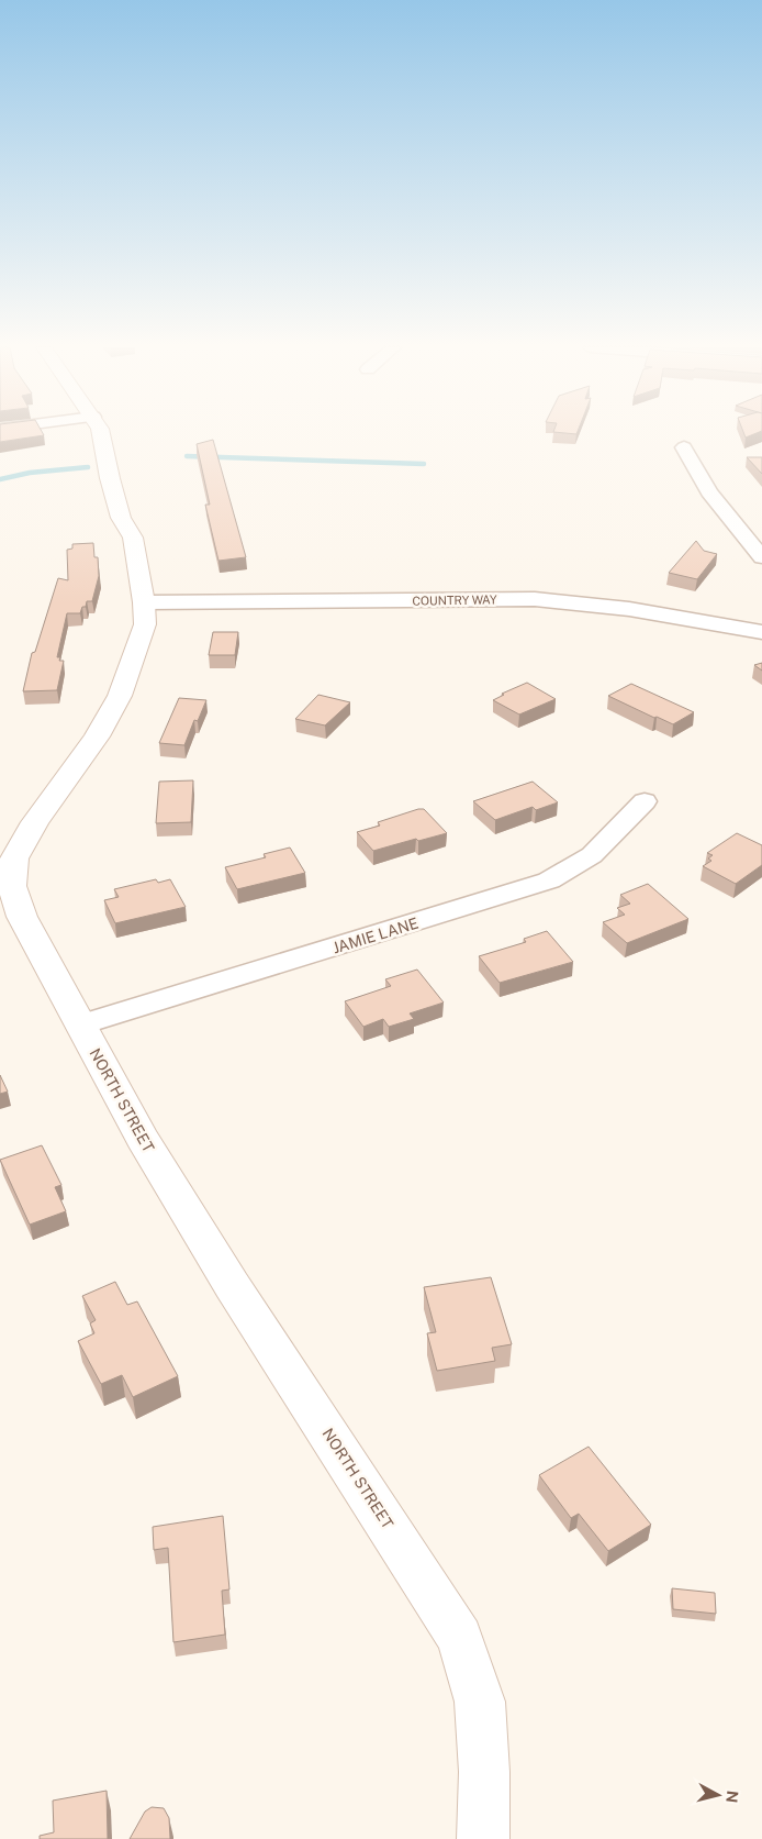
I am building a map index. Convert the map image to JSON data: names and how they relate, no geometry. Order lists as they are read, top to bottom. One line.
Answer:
{"streets":{"street":["COUNTRY WAY","JAMIE LANE","NORTH STREET"]},"crossings":[["COUNTRY WAY","NORTH STREET"],["JAMIE LANE","NORTH STREET"]],"north":"right"}
